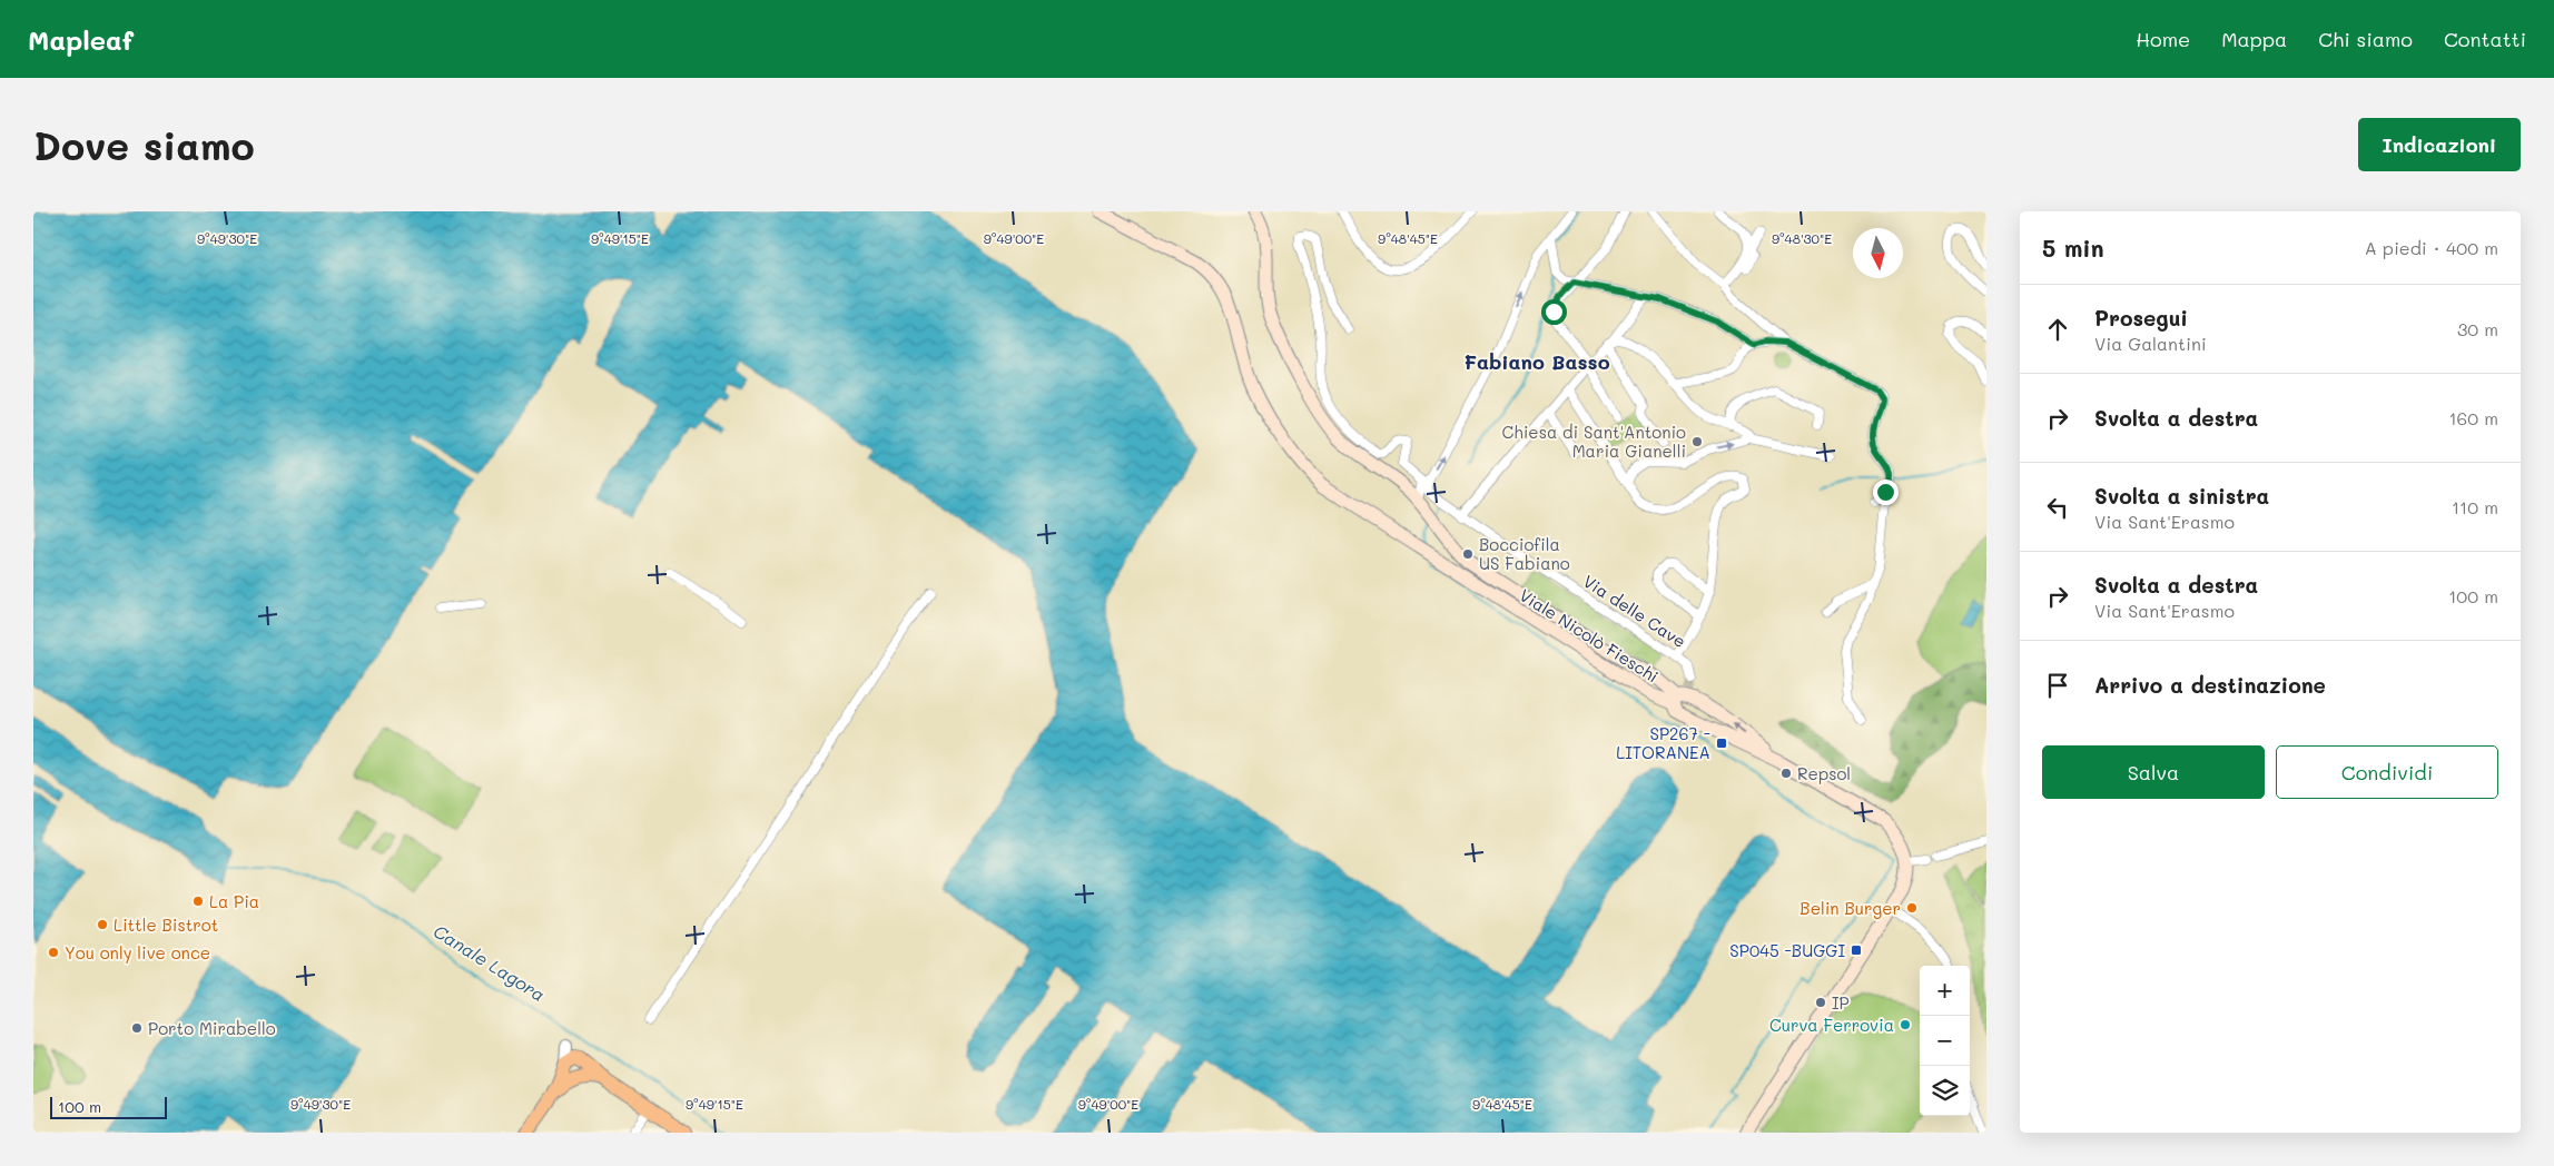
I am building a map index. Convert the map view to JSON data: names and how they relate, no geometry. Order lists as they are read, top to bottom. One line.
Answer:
{"streets":{"main road":["Viale Nicolò Fieschi"],"street":["Via delle Cave"]},"districts":["Fabiano Basso"],"water":["Canale Lagora"],"places":{"other":["Chiesa di Sant'Antonio Maria Gianelli","Bocciofila US Fabiano","Repsol","La Pia","Belin Burger","Little Bistrot","You only live once","IP","Curva Ferrovia","Porto Mirabello"],"transit":["SP267 - LITORANEA","SP045 -BUGGI"]},"scale_bar":"100 m","north":"bottom","page":{"header":"Mapleaf","nav":["Home","Mappa","Chi siamo","Contatti"],"buttons":["Indicazioni",["Salva","Condividi"]],"title":"Dove siamo","heading":["5 min","A piedi · 400 m"],"list":[["Prosegui","Via Galantini","30 m"],["Svolta a destra","160 m"],["Svolta a sinistra","Via Sant'Erasmo","110 m"],["Svolta a destra","Via Sant'Erasmo","100 m"],"Arrivo a destinazione"],"map_buttons":["+","−"],"scale":"100 m"},"coordinates":["9°49'30\"E","9°49'15\"E","9°49'00\"E","9°48'45\"E","9°48'30\"E"]}
